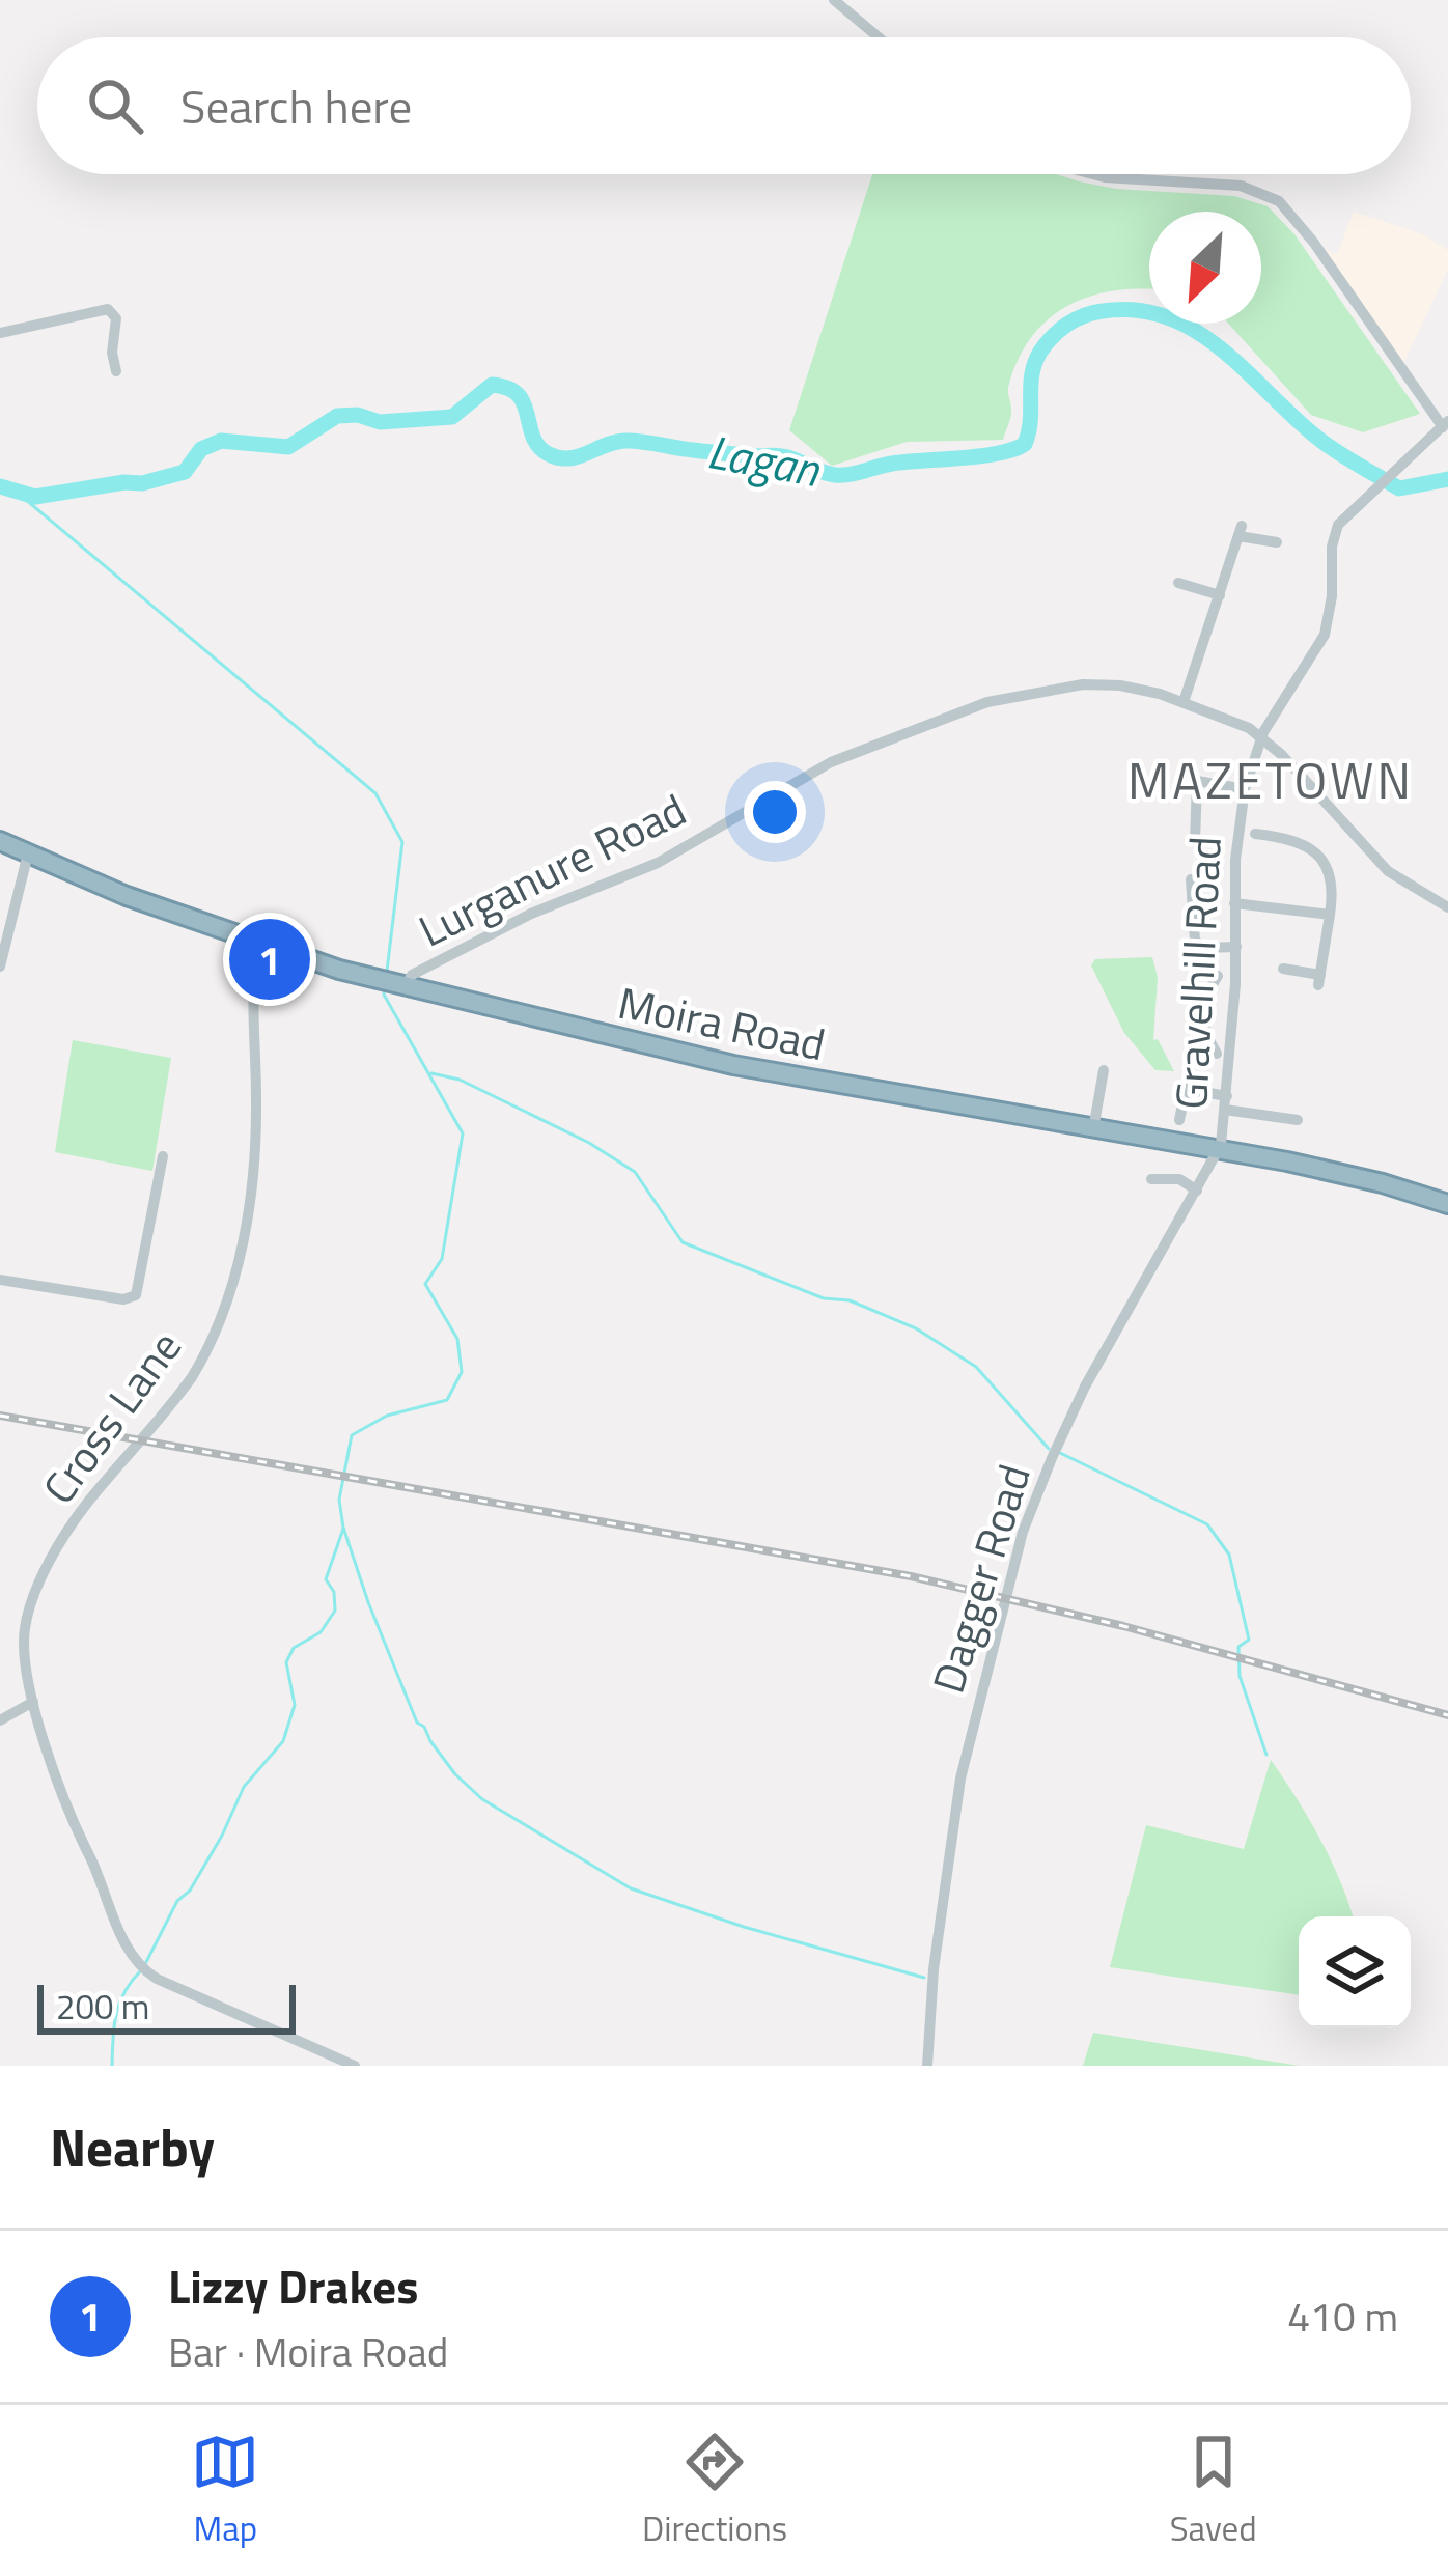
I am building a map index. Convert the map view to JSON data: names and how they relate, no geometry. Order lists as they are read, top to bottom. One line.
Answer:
{"streets":{"highway":["Moira Road"],"street":["Lurganure Road","Gravelhill Road","Cross Lane","Dagger Road"]},"crossings":[["Lurganure Road","Gravelhill Road"],["Lurganure Road","Moira Road"],["Gravelhill Road","Moira Road"],["Gravelhill Road","Dagger Road"],["Moira Road","Cross Lane"],["Moira Road","Dagger Road"]],"districts":["MAZETOWN"],"water":["Lagan"],"scale_bar":"200 m","north":"bottom left","page":{"search":"Search here","pins":"1","scale":"200 m","heading":"Nearby","list":[{"mark":"1","name":"Lizzy Drakes","note":"Bar · Moira Road","value":"410 m"}],"nav":["Map","Directions","Saved"]}}
